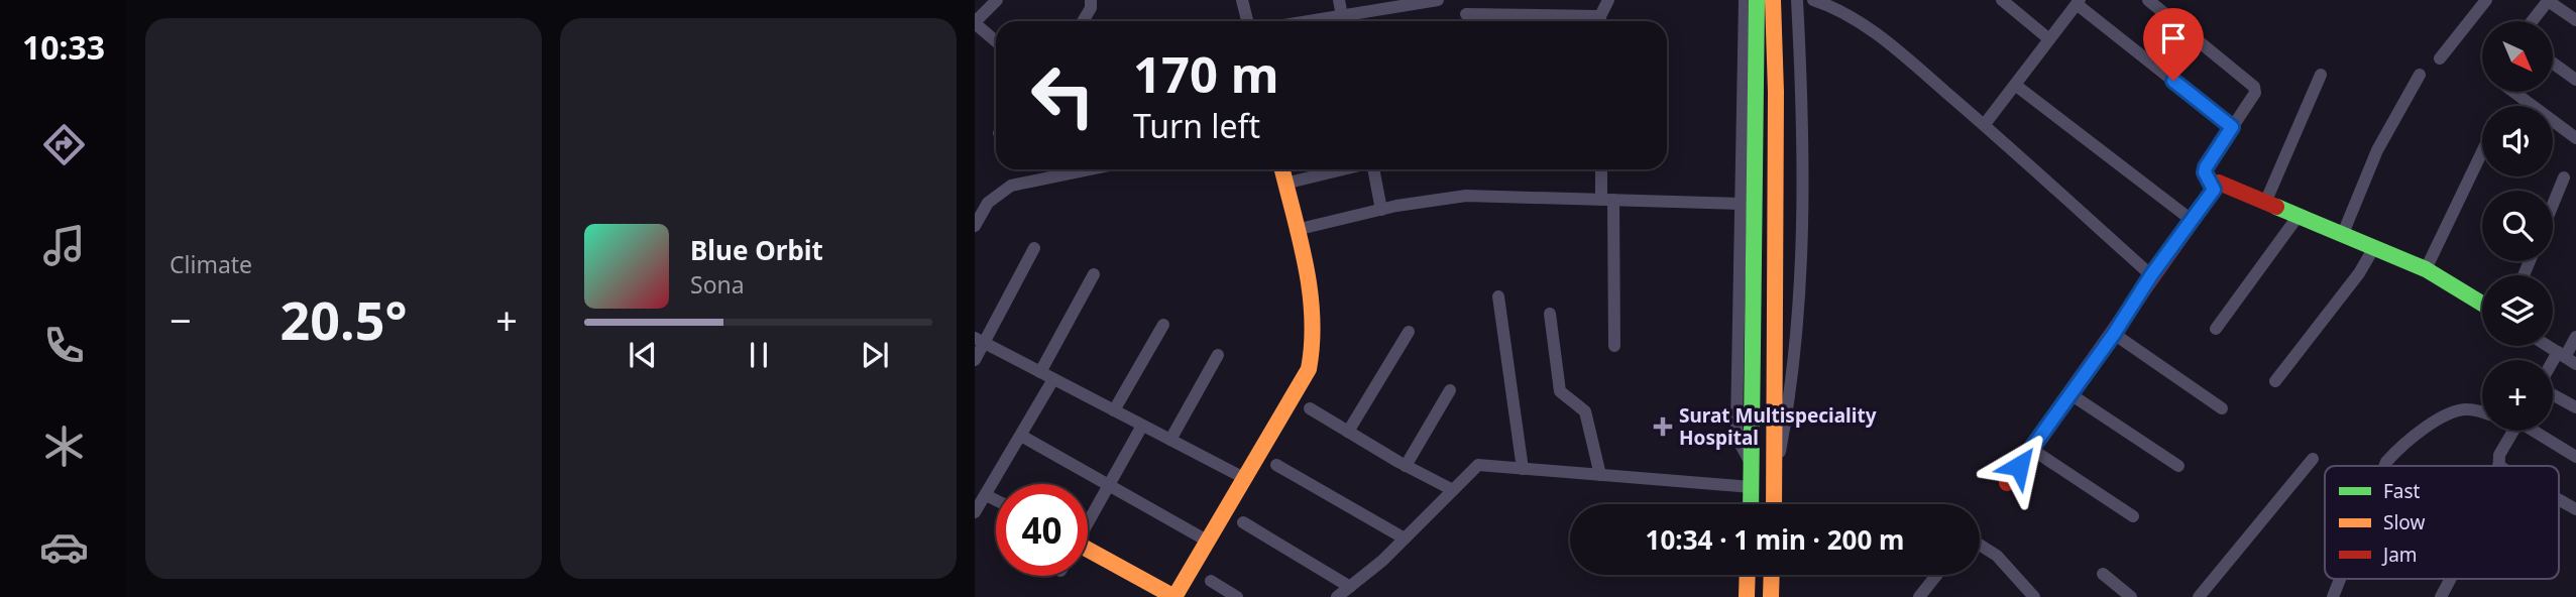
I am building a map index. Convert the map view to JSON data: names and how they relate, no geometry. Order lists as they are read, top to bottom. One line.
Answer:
{"places":{"health":["Surat Multispeciality Hospital"]},"legend":["Fast","Slow","Jam"],"north":"bottom right","page":{"tabs":"10:33","tile":"Climate","map_buttons":"+","turn":["170 m","Turn left"],"song":["Blue Orbit","Sona"],"heat":["−","20.5°","+"],"limit":"40","trip":"10:34 · 1 min · 200 m"}}
